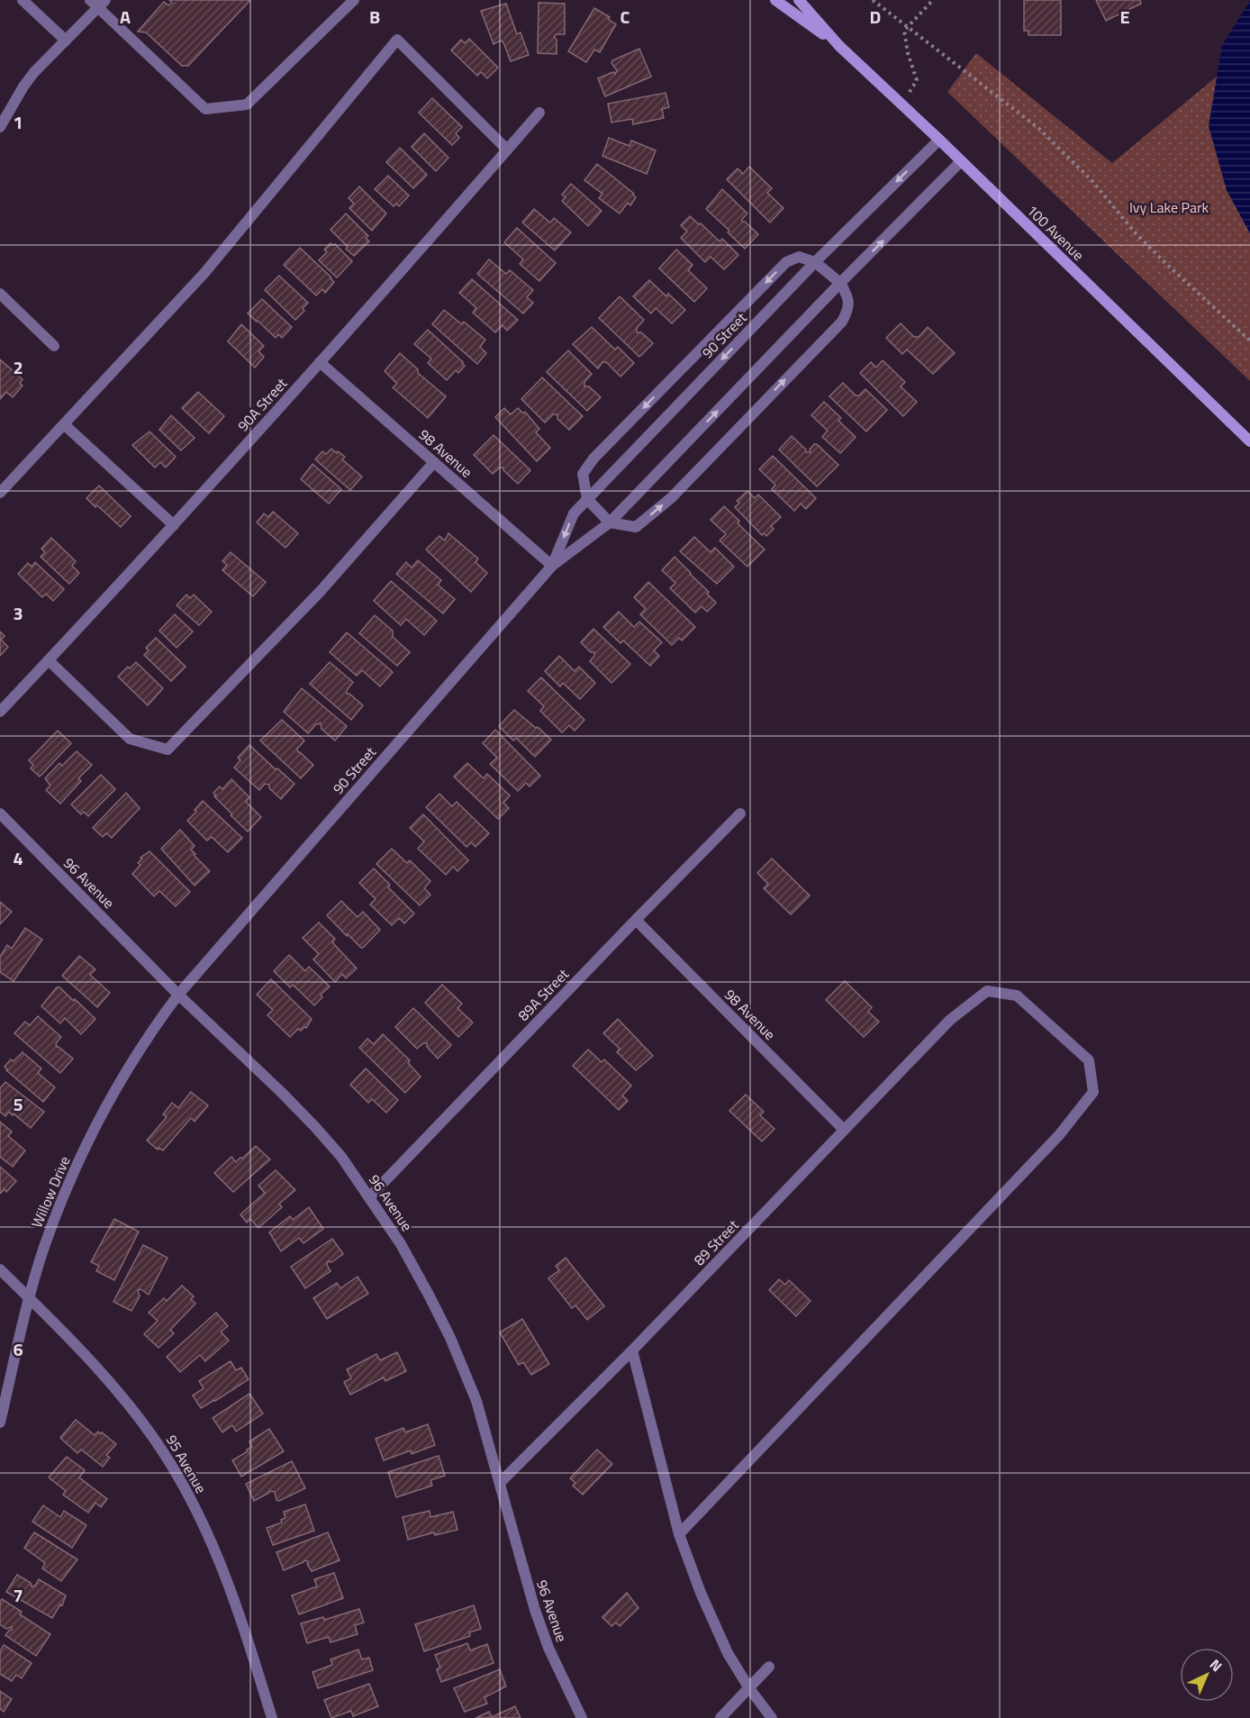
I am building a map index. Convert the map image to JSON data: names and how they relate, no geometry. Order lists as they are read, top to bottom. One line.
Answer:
{"streets":{"main road":["100 Avenue"],"street":["90 Street","90A Street","98 Avenue","96 Avenue","89A Street","Willow Drive","89 Street","95 Avenue"]},"crossings":[["100 Avenue","90 Street"],["90 Street","98 Avenue"],["90 Street","96 Avenue"],["90 Street","Willow Drive"],["90A Street","98 Avenue"],["98 Avenue","89A Street"],["98 Avenue","89 Street"],["96 Avenue","89A Street"],["96 Avenue","Willow Drive"],["96 Avenue","89 Street"],["Willow Drive","95 Avenue"]],"parks":["Ivy Lake Park"],"north":"top right","grid":{"columns":["A","B","C","D","E"],"rows":["1","2","3","4","5","6","7"]}}
